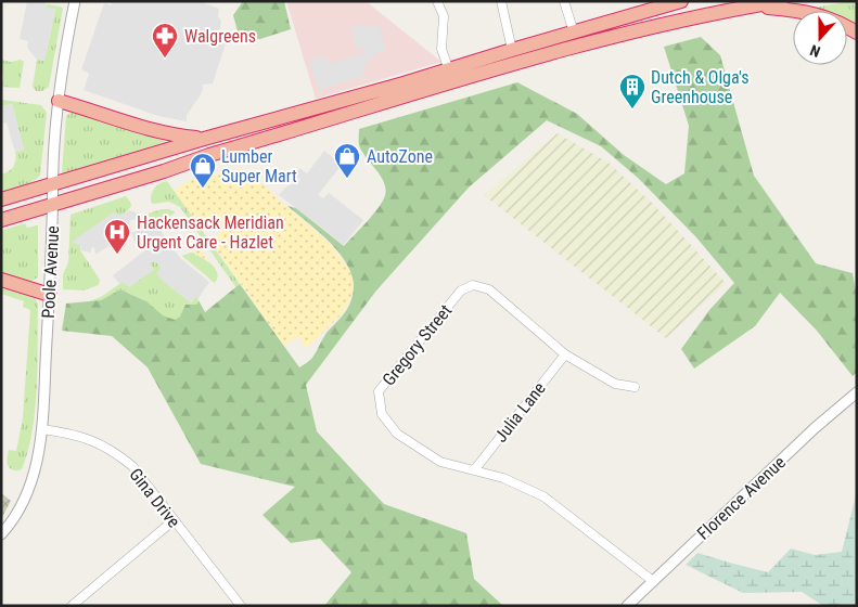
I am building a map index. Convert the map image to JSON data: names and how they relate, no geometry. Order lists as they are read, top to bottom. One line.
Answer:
{"streets":{"street":["Poole Avenue","Gregory Street","Julia Lane","Gina Drive","Florence Avenue"]},"crossings":[["Poole Avenue","Gina Drive"],["Gregory Street","Julia Lane"],["Gregory Street","Florence Avenue"]],"places":{"pharmacy":["Walgreens"],"building":["Dutch & Olga's Greenhouse"],"shop":["AutoZone","Lumber Super Mart"],"hospital":["Hackensack Meridian Urgent Care - Hazlet"]},"north":"bottom"}
